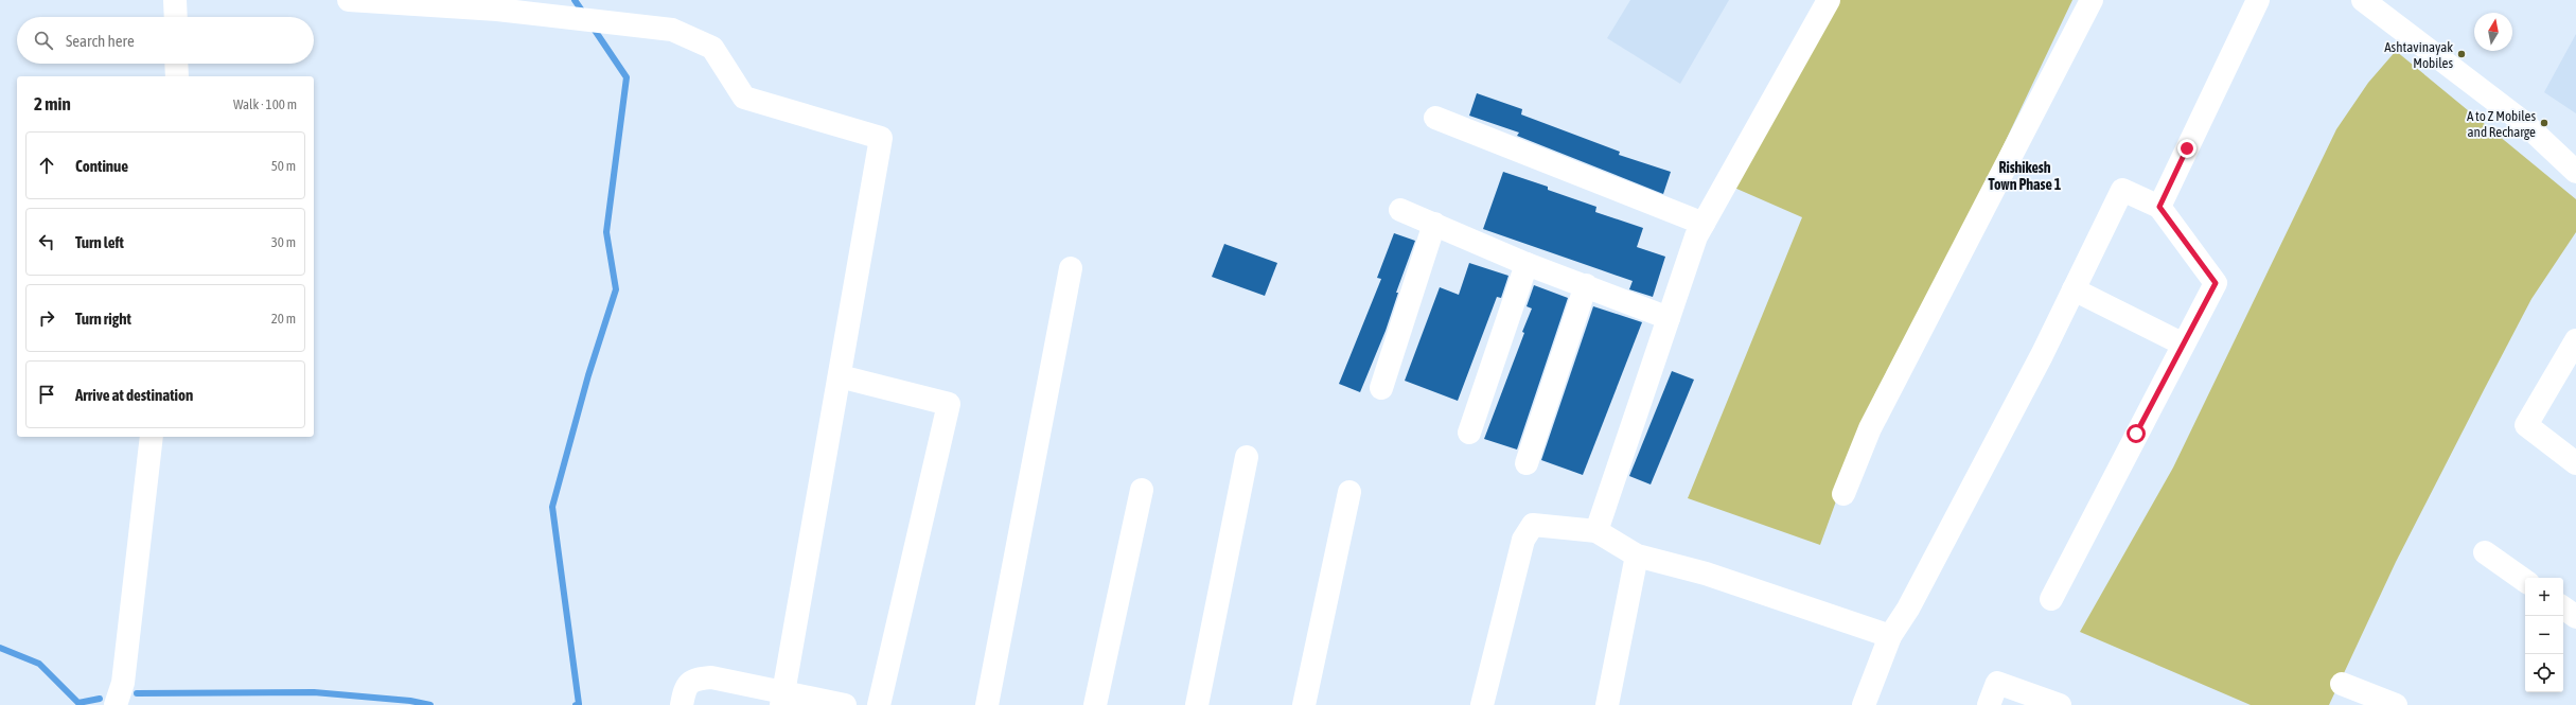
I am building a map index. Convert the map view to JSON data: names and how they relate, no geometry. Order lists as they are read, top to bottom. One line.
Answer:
{"districts":["Rishikesh Town Phase 1"],"places":["Ashtavinayak Mobiles","A to Z Mobiles and Recharge"],"north":"top","page":{"search":"Search here","heading":["2 min","Walk · 100 m"],"list":[["Continue","50 m"],["Turn left","30 m"],["Turn right","20 m"],"Arrive at destination"],"map_buttons":["+","−"]}}
